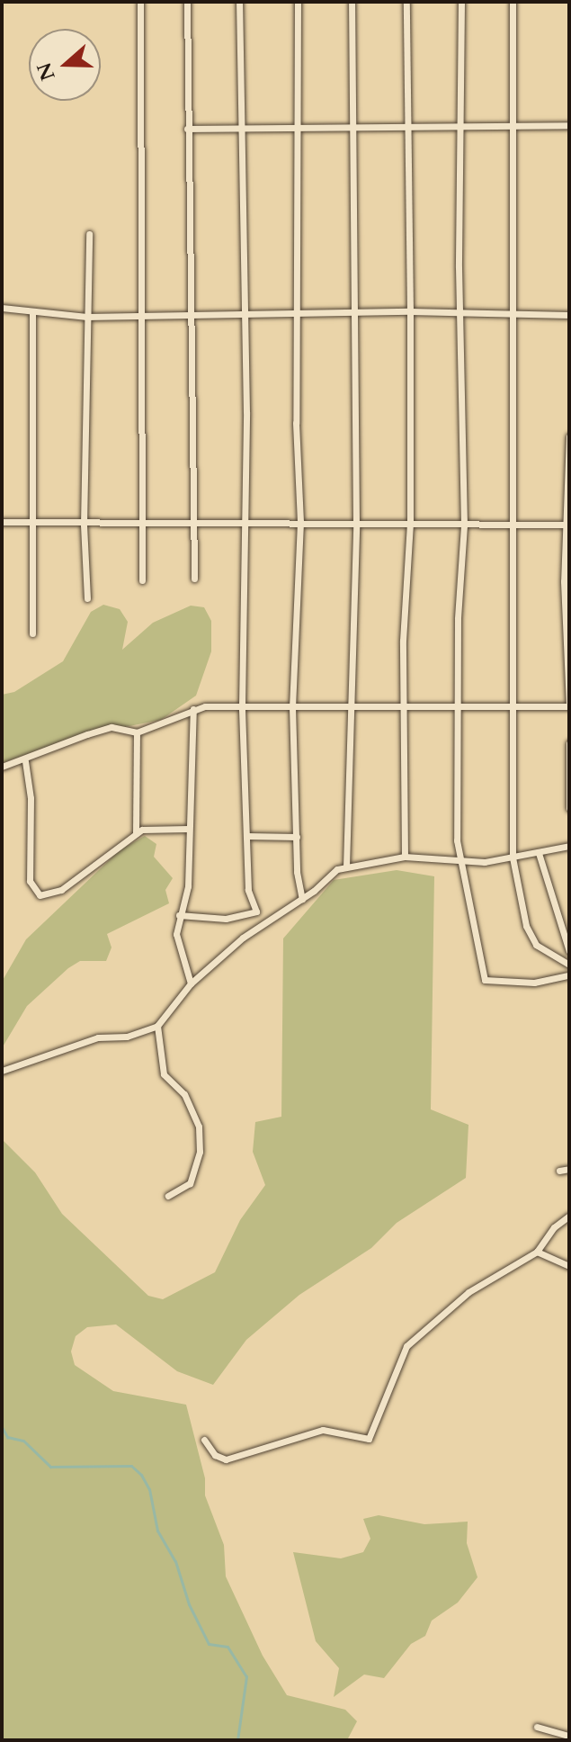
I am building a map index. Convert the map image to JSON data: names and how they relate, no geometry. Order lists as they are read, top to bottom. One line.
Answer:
{"north":"left"}
